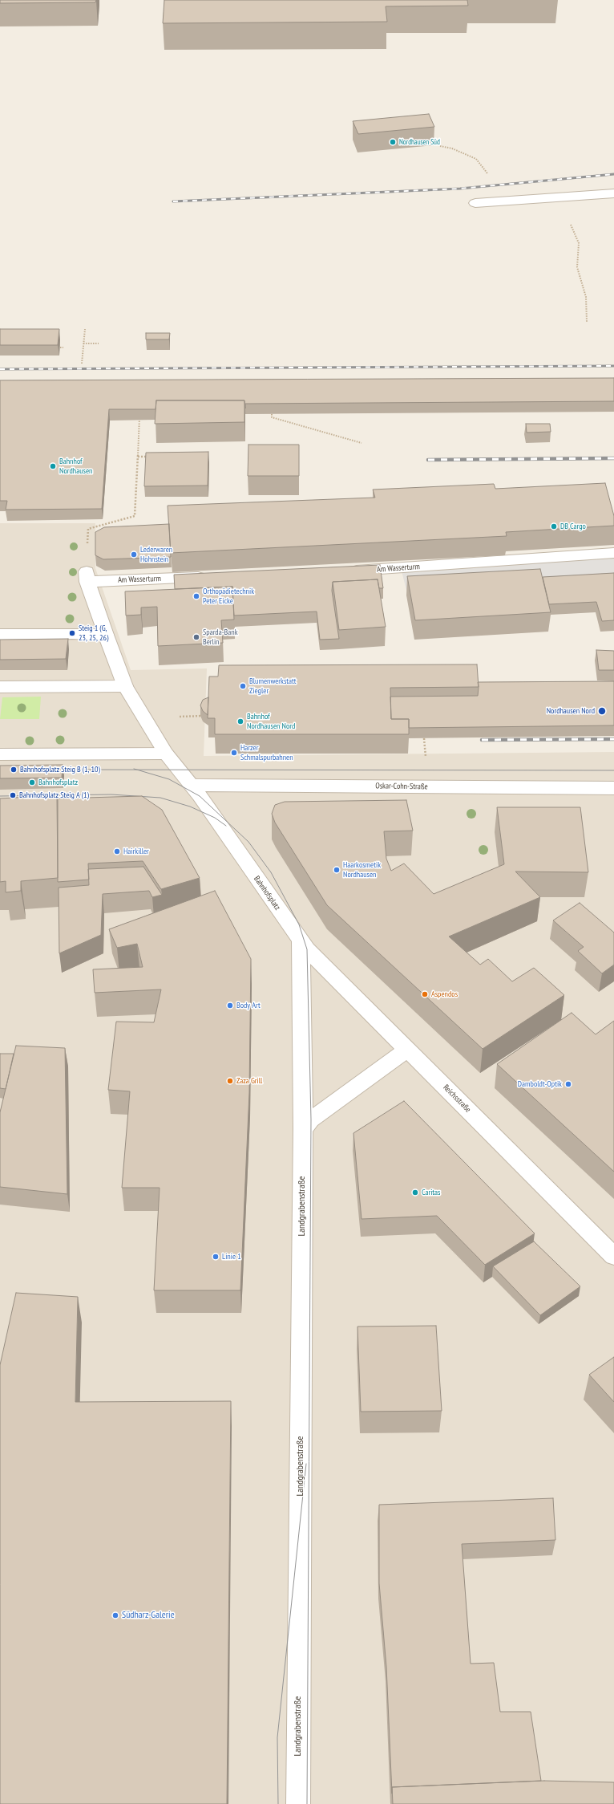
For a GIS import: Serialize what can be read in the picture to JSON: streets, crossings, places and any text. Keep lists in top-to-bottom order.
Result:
{
  "streets": {
    "street": [
      "Am Wasserturm",
      "Oskar-Cohn-Straße",
      "Bahnhofsplatz",
      "Reichsstraße",
      "Landgrabenstraße"
    ]
  },
  "crossings": [
    ["Am Wasserturm", "Bahnhofsplatz"],
    ["Oskar-Cohn-Straße", "Bahnhofsplatz"],
    ["Bahnhofsplatz", "Reichsstraße"],
    ["Bahnhofsplatz", "Landgrabenstraße"],
    ["Reichsstraße", "Landgrabenstraße"]
  ],
  "places": [
    "Nordhausen Süd",
    "Bahnhof Nordhausen",
    "DB Cargo",
    "Lederwaren Hohnstein",
    "Orthopädietechnik Peter Eicke",
    "Steig 1 (G, 23, 25, 26)",
    "Sparda-Bank Berlin",
    "Blumenwerkstatt Ziegler",
    "Nordhausen Nord",
    "Bahnhof Nordhausen Nord",
    "Harzer Schmalspurbahnen",
    "Bahnhofsplatz Steig B (1, 10)",
    "Bahnhofsplatz",
    "Bahnhofsplatz Steig A (1)",
    "Hairkiller",
    "Haarkosmetik Nordhausen",
    "Aspendos",
    "Body Art",
    "Zaza Grill",
    "Damboldt-Optik",
    "Caritas",
    "Linie 1",
    "Südharz-Galerie"
  ]
}
